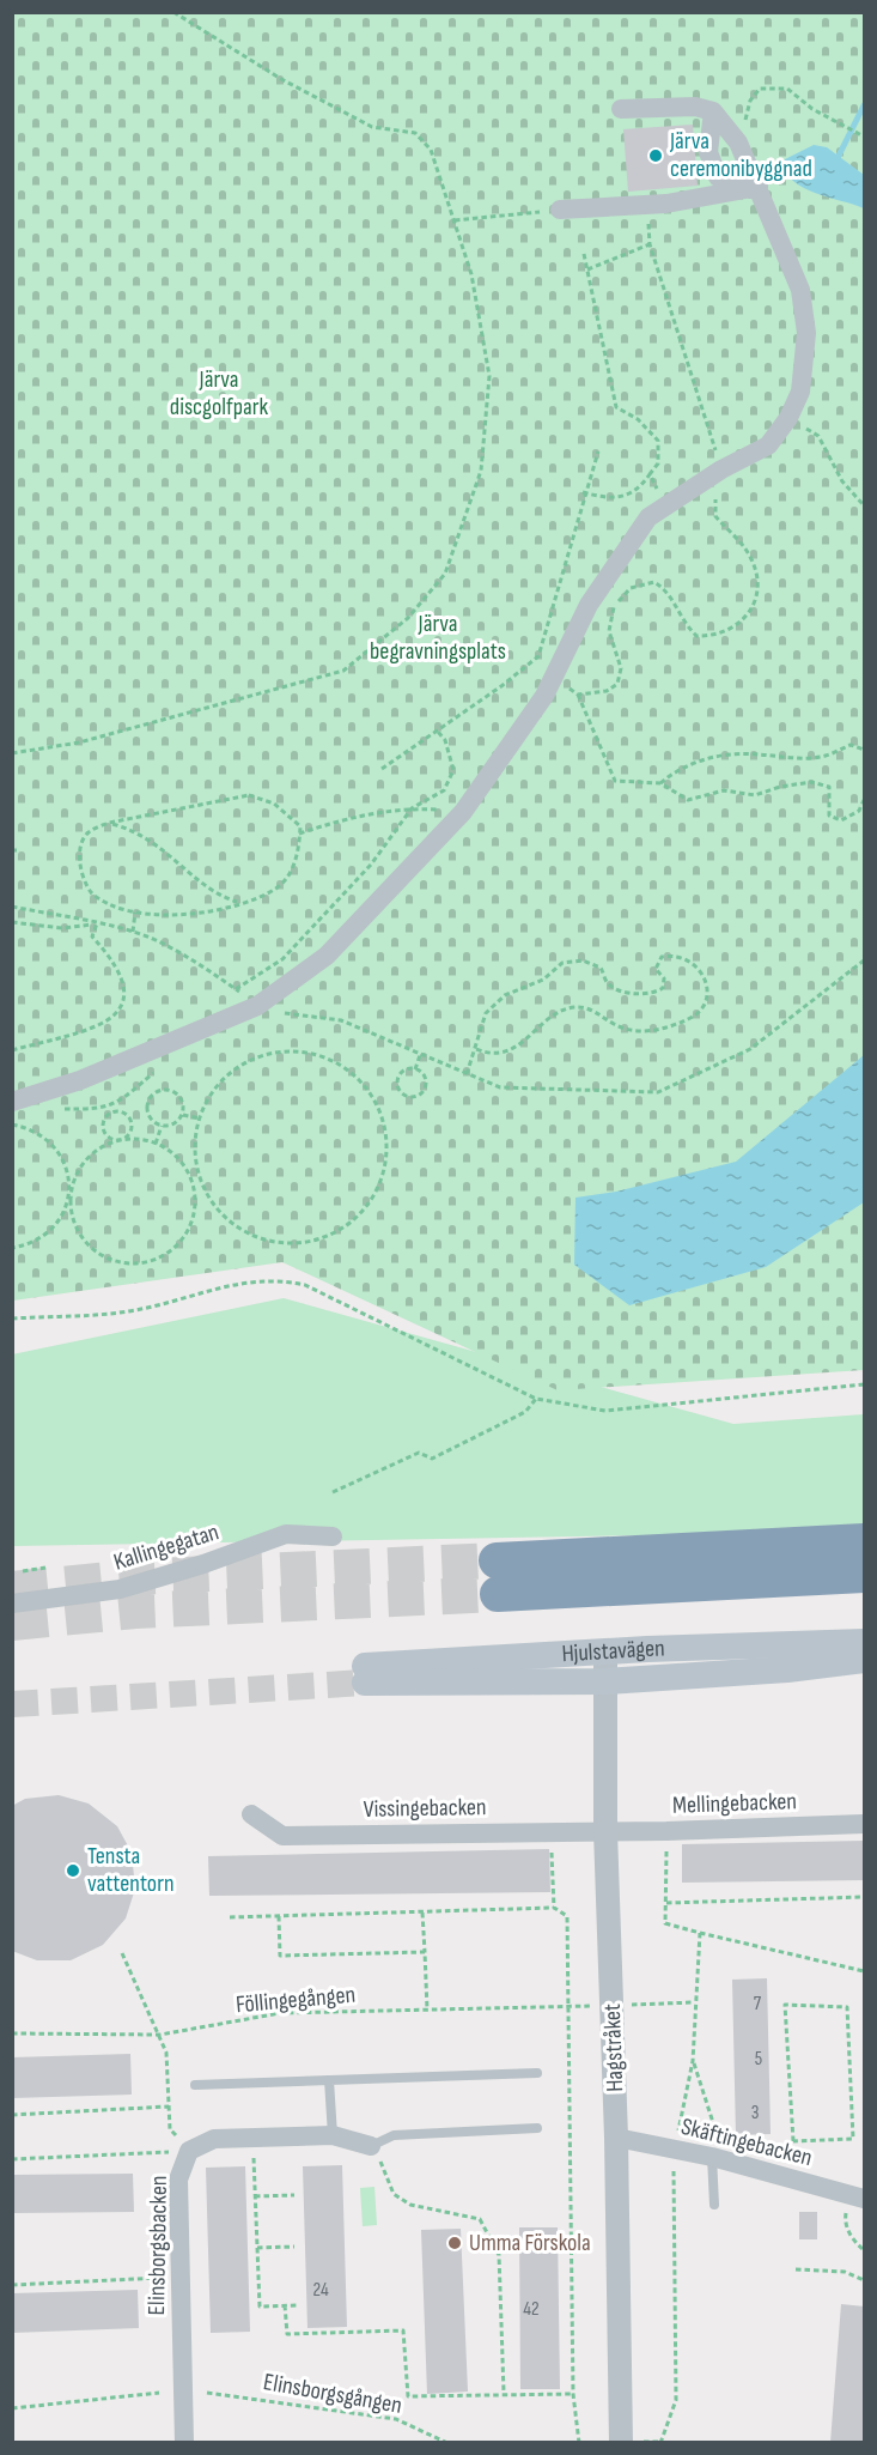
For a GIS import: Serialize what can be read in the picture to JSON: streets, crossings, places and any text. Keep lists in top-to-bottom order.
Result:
{
  "streets": {
    "main road": ["Hjulstavägen"],
    "street": [
      "Kallingegatan",
      "Mellingebacken",
      "Vissingebacken",
      "Hagstråket",
      "Skäftingebacken",
      "Elinsborgsbacken"
    ],
    "path": ["Föllingegången", "Elinsborgsgången"]
  },
  "crossings": [
    ["Hjulstavägen", "Hagstråket"],
    ["Mellingebacken", "Vissingebacken"],
    ["Mellingebacken", "Hagstråket"],
    ["Vissingebacken", "Hagstråket"],
    ["Hagstråket", "Skäftingebacken"]
  ],
  "parks": ["Järva discgolfpark", "Järva begravningsplats"],
  "places": ["Järva ceremonibyggnad", "Tensta vattentorn", "Umma Förskola"],
  "house_numbers": [
    "7",
    "5",
    "3",
    "24",
    "42"
  ]
}
